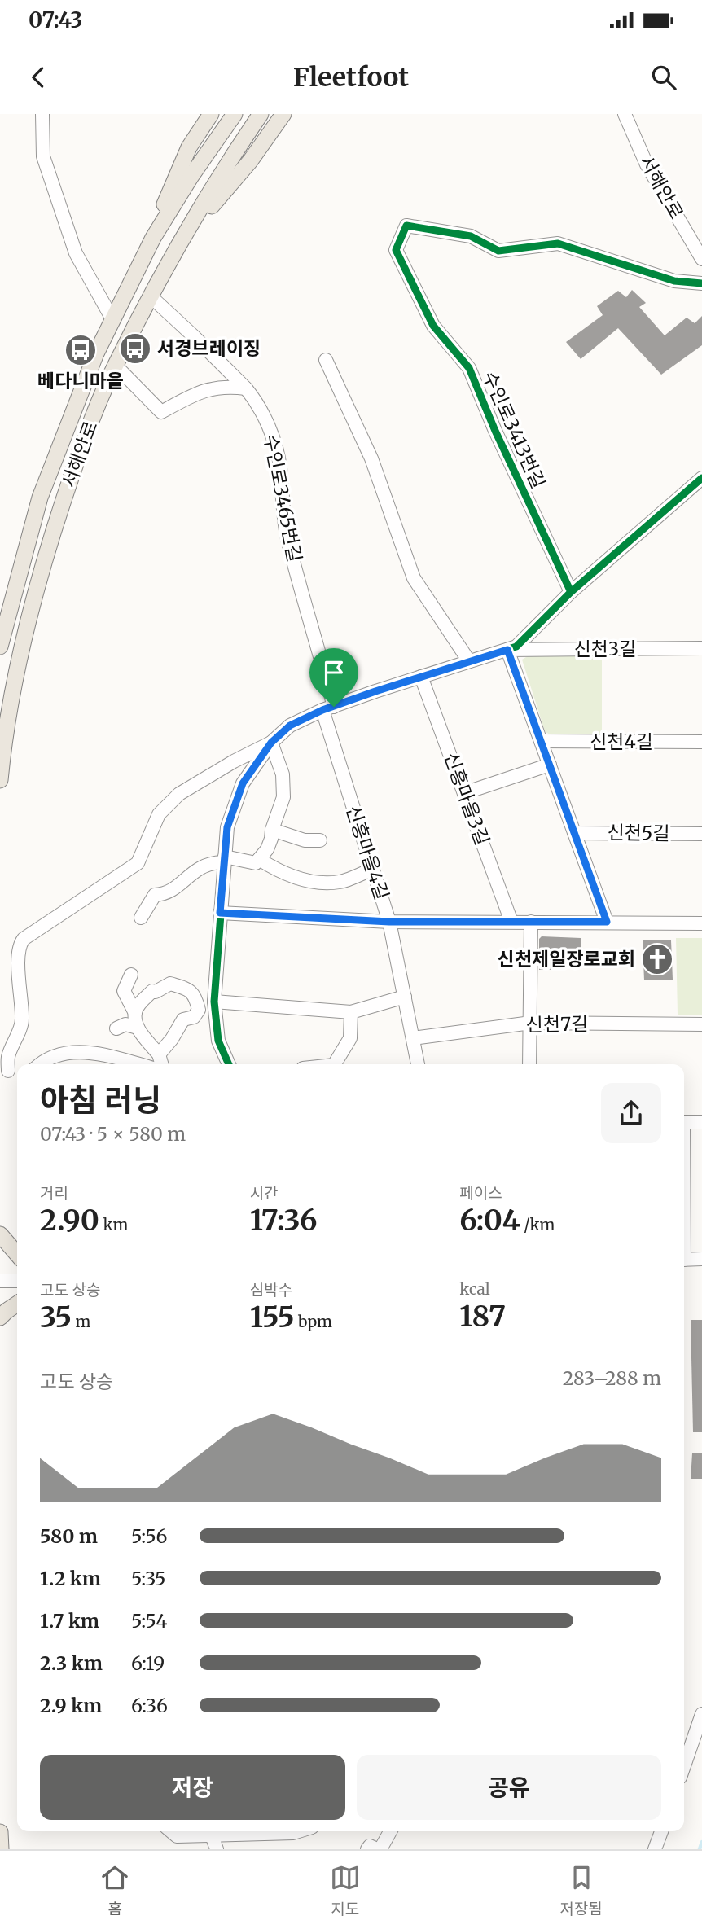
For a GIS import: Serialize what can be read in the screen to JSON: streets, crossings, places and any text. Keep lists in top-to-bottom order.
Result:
{
  "streets": {
    "main road": ["서해안로"],
    "street": [
      "수인로3413번길",
      "수인로3465번길",
      "신천3길",
      "신천4길",
      "신흥마을3길",
      "신천5길",
      "신흥마을4길",
      "신천7길"
    ]
  },
  "crossings": [
    ["서해안로", "수인로3465번길"],
    ["수인로3465번길", "신흥마을4길"],
    ["신흥마을4길", "신천7길"]
  ],
  "places": {
    "bus stop": ["서경브레이징", "베다니마을"],
    "church": ["신천제일장로교회"]
  },
  "page": {
    "status": "07:43",
    "header": "Fleetfoot",
    "heading": ["아침 러닝", "07:43 · 5 × 580 m"],
    "stats": [
      ["거리", "2.90 km"],
      ["시간", "17:36"],
      ["페이스", "6:04 /km"],
      ["고도 상승", "35 m"],
      ["심박수", "155 bpm"],
      ["kcal", "187"]
    ],
    "chart": ["고도 상승", "283–288 m"],
    "list": [
      {
        "name": "580 m",
        "note": "5:56"
      },
      {
        "name": "1.2 km",
        "note": "5:35"
      },
      {
        "name": "1.7 km",
        "note": "5:54"
      },
      {
        "name": "2.3 km",
        "note": "6:19"
      },
      {
        "name": "2.9 km",
        "note": "6:36"
      }
    ],
    "buttons": ["저장", "공유"],
    "tabs": ["홈", "지도", "저장됨"]
  }
}
